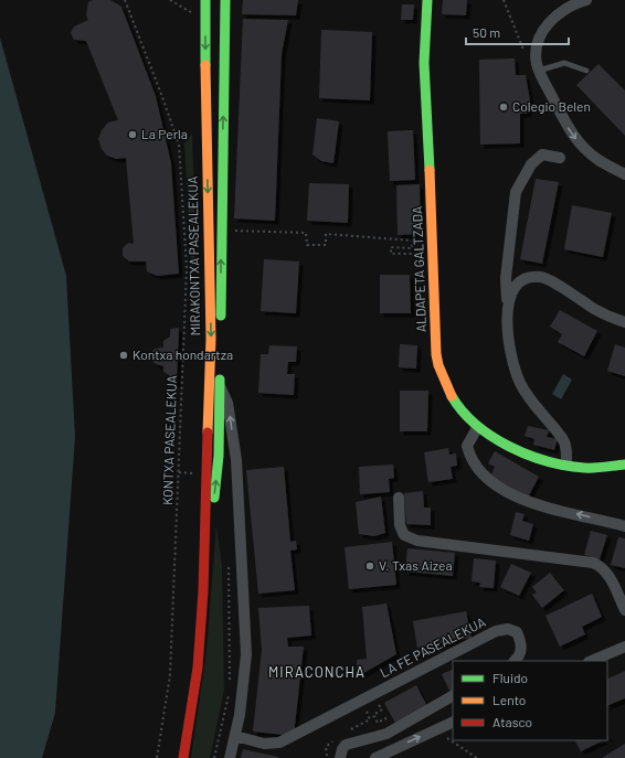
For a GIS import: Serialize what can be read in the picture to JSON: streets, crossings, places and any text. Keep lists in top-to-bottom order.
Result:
{
  "streets": {
    "main road": ["MIRAKONTXA PASEALEKUA", "ALDAPETA GALTZADA"],
    "street": ["LA FE PASEALEKUA"],
    "path": ["KONTXA PASEALEKUA"]
  },
  "crossings": [
    ["MIRAKONTXA PASEALEKUA", "LA FE PASEALEKUA"]
  ],
  "districts": ["MIRACONCHA"],
  "places": [
    "Colegio Belen",
    "La Perla",
    "Kontxa hondartza",
    "V. Txas Aizea"
  ],
  "legend": ["Fluido", "Lento", "Atasco"],
  "scale_bar": "50 m"
}
